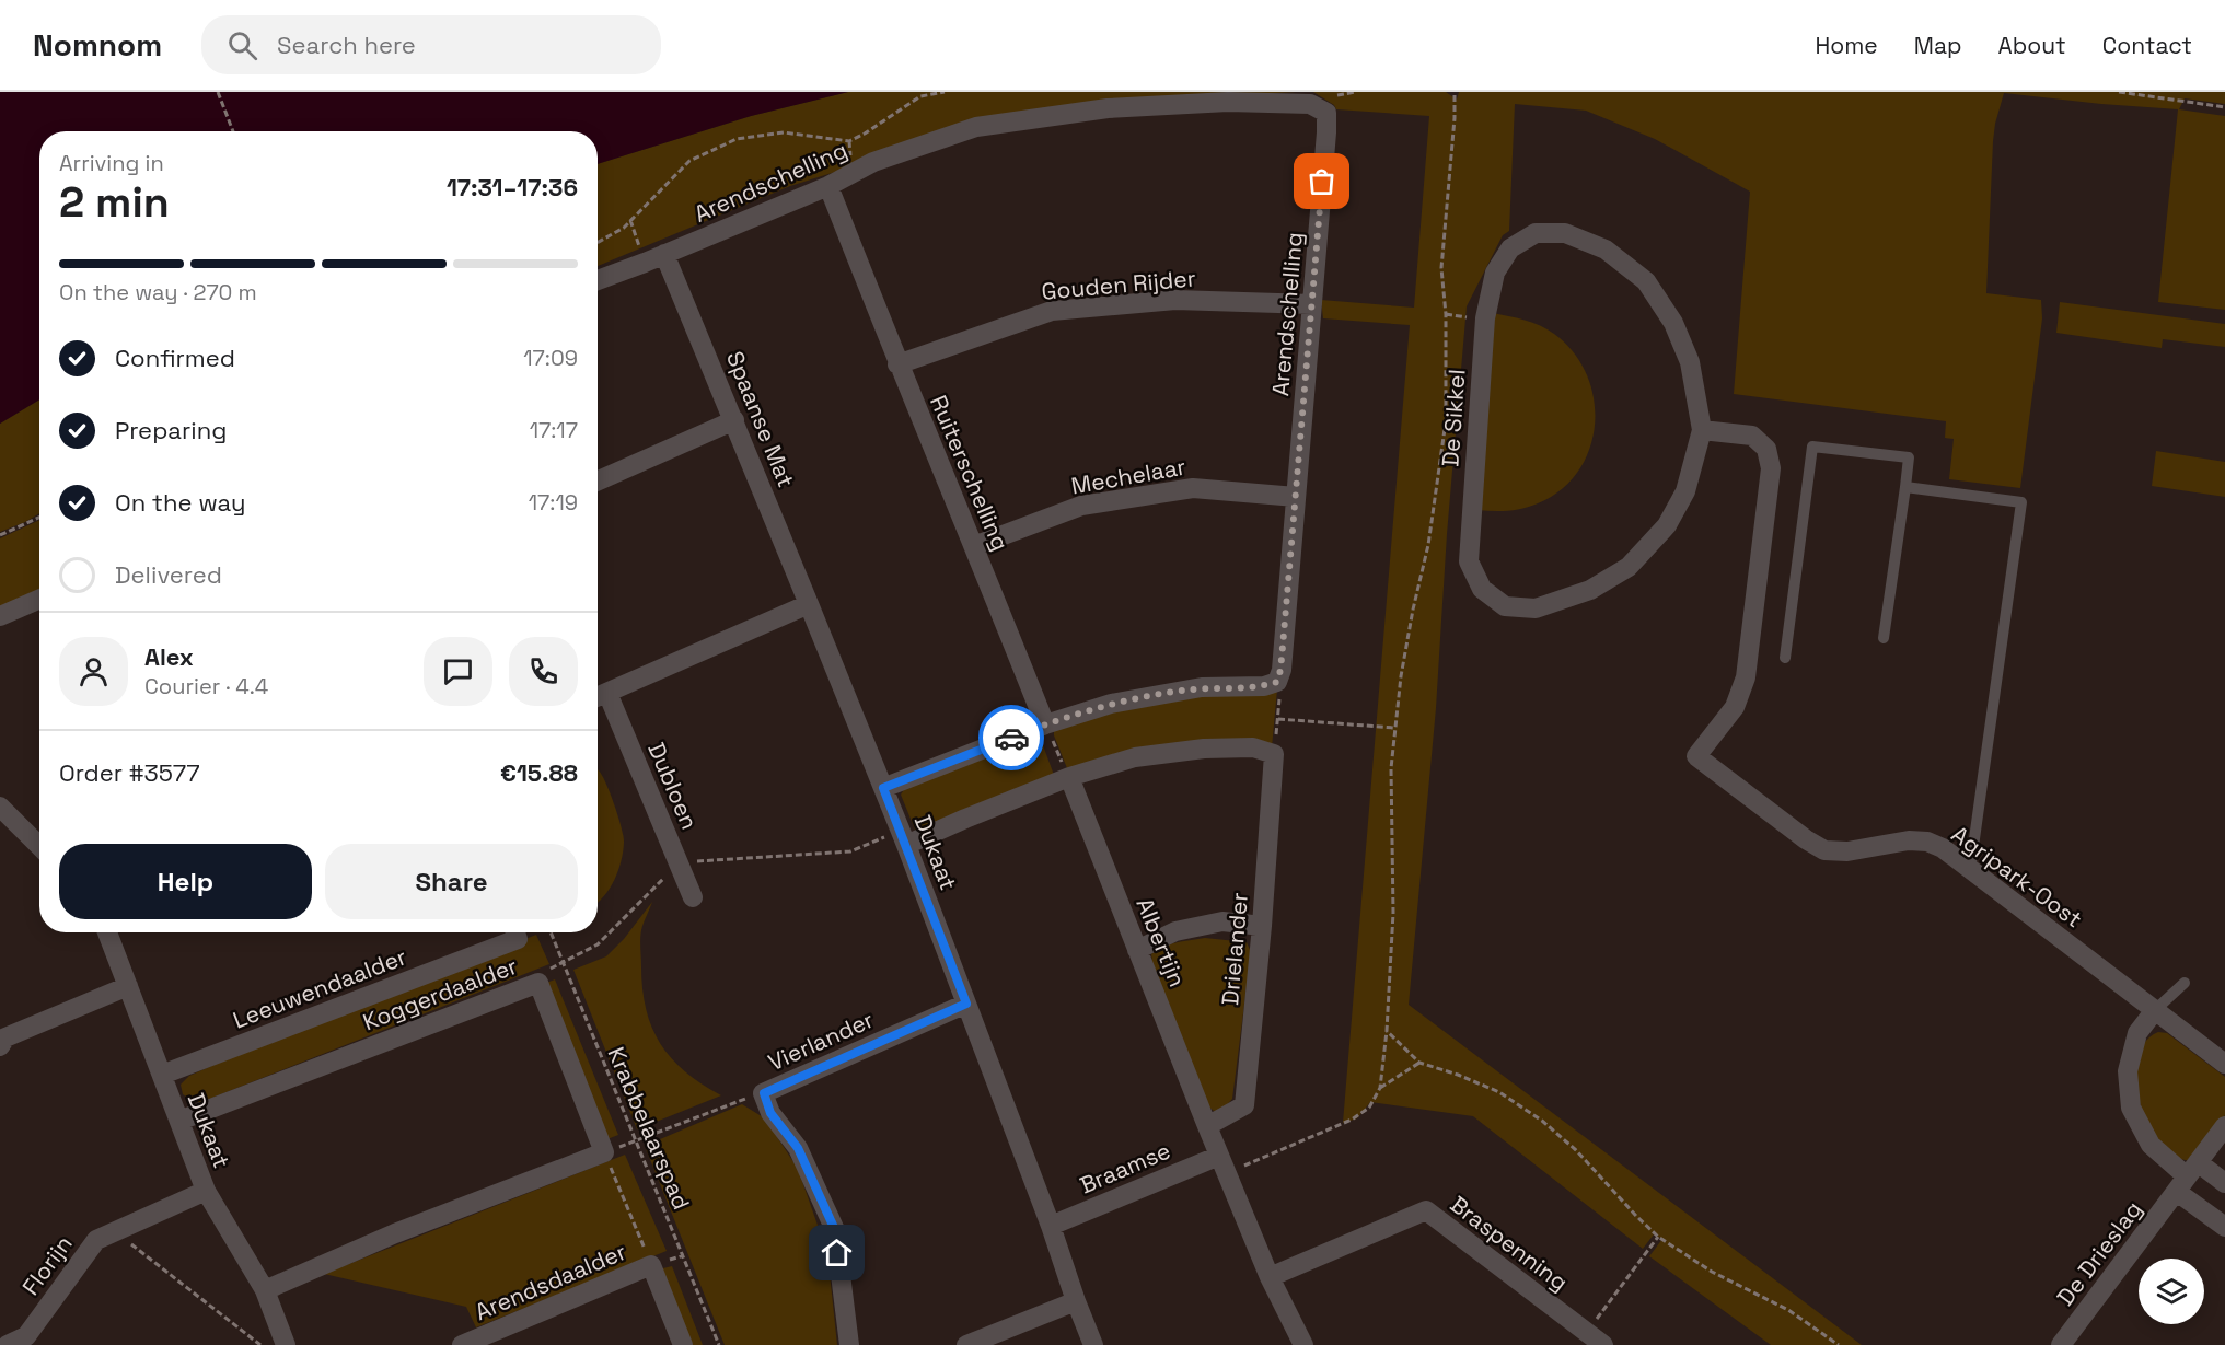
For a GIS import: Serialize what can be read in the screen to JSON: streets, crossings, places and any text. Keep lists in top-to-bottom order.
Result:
{
  "streets": {
    "street": [
      "Arendschelling",
      "Gouden Rijder",
      "De Sikkel",
      "Spaanse Mat",
      "Ruiterschelling",
      "Mechelaar",
      "Dubloen",
      "Dukaat",
      "Agripark-Oost",
      "Albertijn",
      "Drielander",
      "Leeuwendaalder",
      "Koggerdaalder",
      "Vierlander",
      "Braamse",
      "Braspenning",
      "De Drieslag",
      "Florijn",
      "Arendsdaalder"
    ],
    "path": ["Krabbelaarspad"]
  },
  "crossings": [
    ["Arendschelling", "Gouden Rijder"],
    ["Arendschelling", "Spaanse Mat"],
    ["Arendschelling", "Ruiterschelling"],
    ["Arendschelling", "Mechelaar"],
    ["Gouden Rijder", "Ruiterschelling"],
    ["De Sikkel", "Agripark-Oost"],
    ["Spaanse Mat", "Dukaat"],
    ["Ruiterschelling", "Mechelaar"],
    ["Dukaat", "Leeuwendaalder"],
    ["Dukaat", "Koggerdaalder"],
    ["Dukaat", "Vierlander"],
    ["Dukaat", "Braamse"],
    ["Dukaat", "Florijn"],
    ["Albertijn", "Drielander"]
  ],
  "page": {
    "header": "Nomnom",
    "search": "Search here",
    "nav": [
      "Home",
      "Map",
      "About",
      "Contact"
    ],
    "heading": ["2 min", "Arriving in", "17:31–17:36"],
    "panel": [
      "Alex",
      "Courier · 4.4",
      "Order #3577",
      "€15.88"
    ],
    "bar": "On the way · 270 m",
    "list": [
      ["Confirmed", "17:09"],
      ["Preparing", "17:17"],
      ["On the way", "17:19"],
      "Delivered"
    ],
    "buttons": ["Help", "Share"]
  }
}
